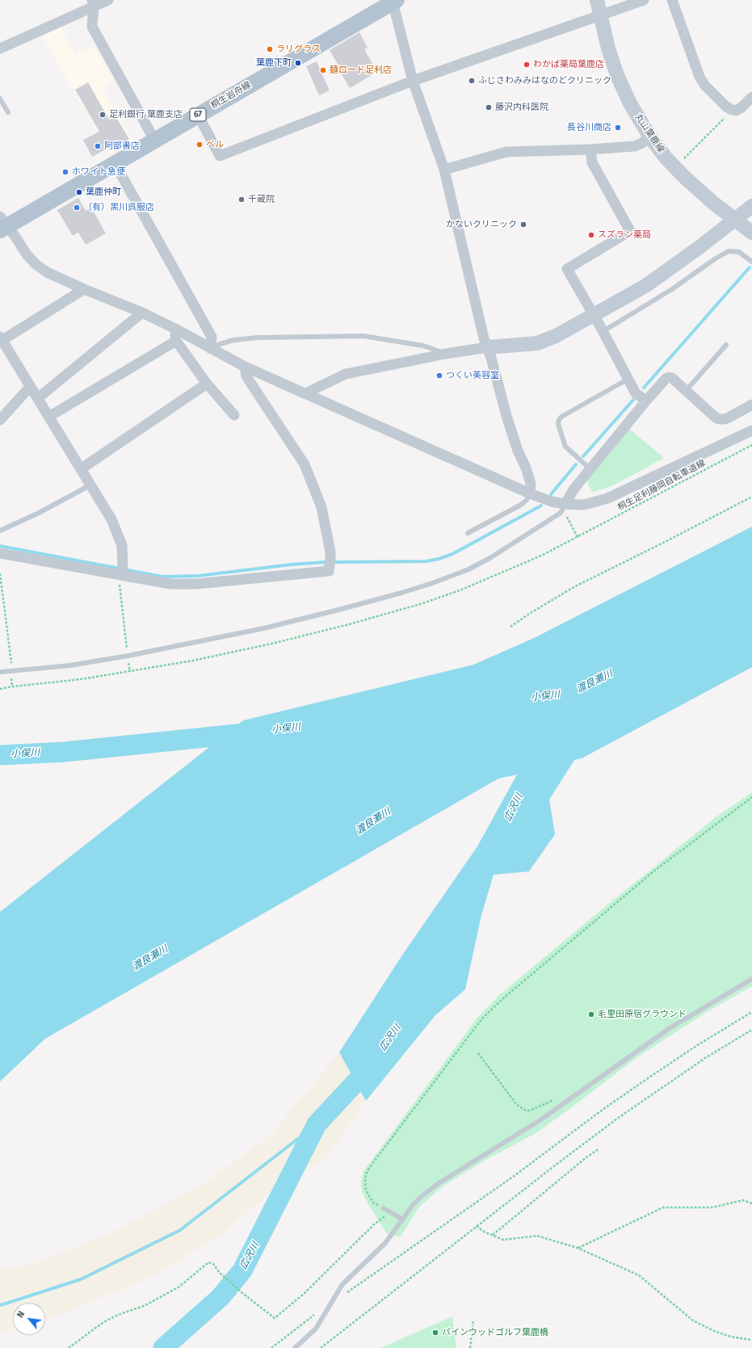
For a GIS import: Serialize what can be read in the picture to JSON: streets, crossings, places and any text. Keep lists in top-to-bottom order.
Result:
{
  "streets": {
    "main road": ["桐生岩舟線", "67"],
    "street": ["丸山葉鹿線"],
    "path": ["桐生足利藤岡自転車道線"]
  },
  "water": ["渡良瀬川", "小俣川", "広沢川"],
  "places": [
    "ラリグラス",
    "葉鹿下町",
    "わかば薬局葉鹿店",
    "麺ロード足利店",
    "ふじさわみみはなのどクリニック",
    "藤沢内科医院",
    "足利銀行 葉鹿支店",
    "長谷川商店",
    "ベル",
    "阿部書店",
    "ホワイト急便",
    "葉鹿仲町",
    "千蔵院",
    "（有）黒川呉服店",
    "かないクリニック",
    "スズラン薬局",
    "つくい美容室",
    "毛里田原宿グラウンド",
    "パインウッドゴルフ葉鹿橋"
  ],
  "north": "top left"
}
